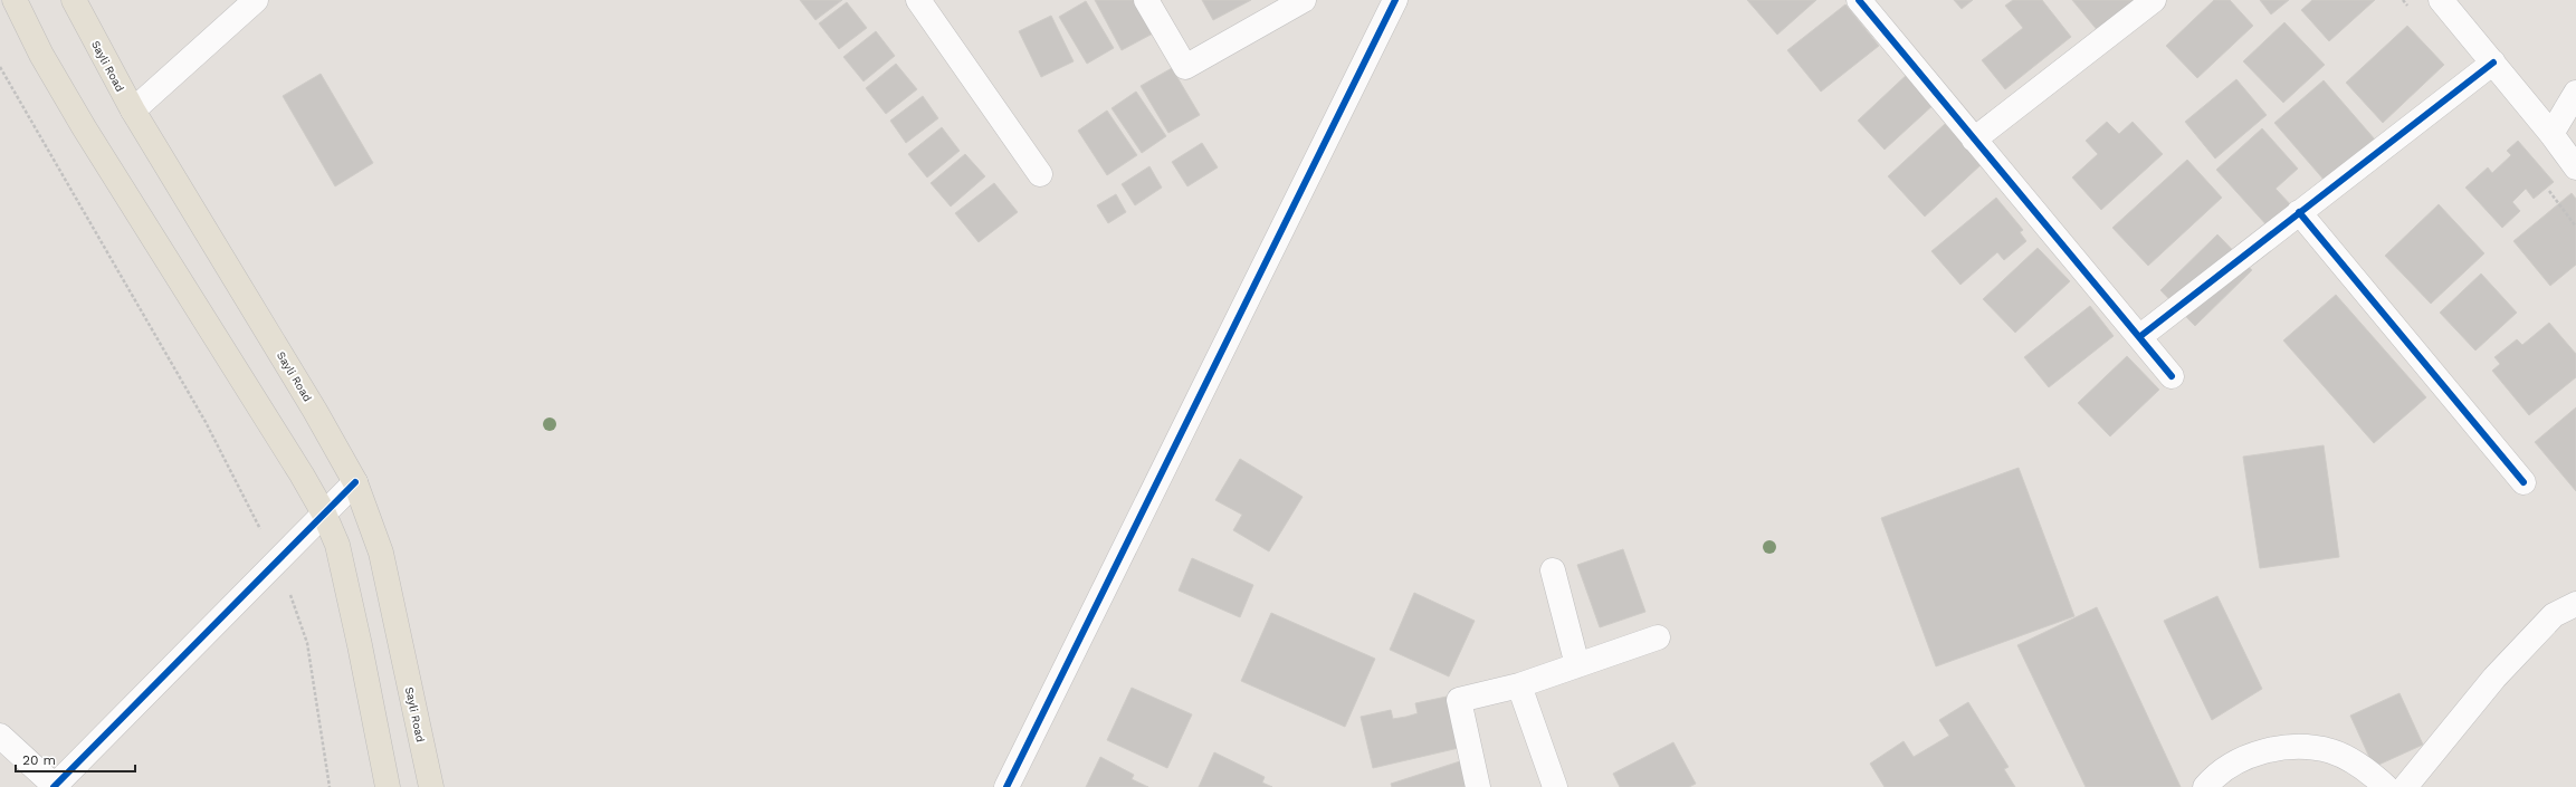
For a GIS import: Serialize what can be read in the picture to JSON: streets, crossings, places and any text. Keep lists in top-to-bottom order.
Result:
{
  "streets": {
    "main road": ["Sayli Road"]
  },
  "scale_bar": "20 m"
}
